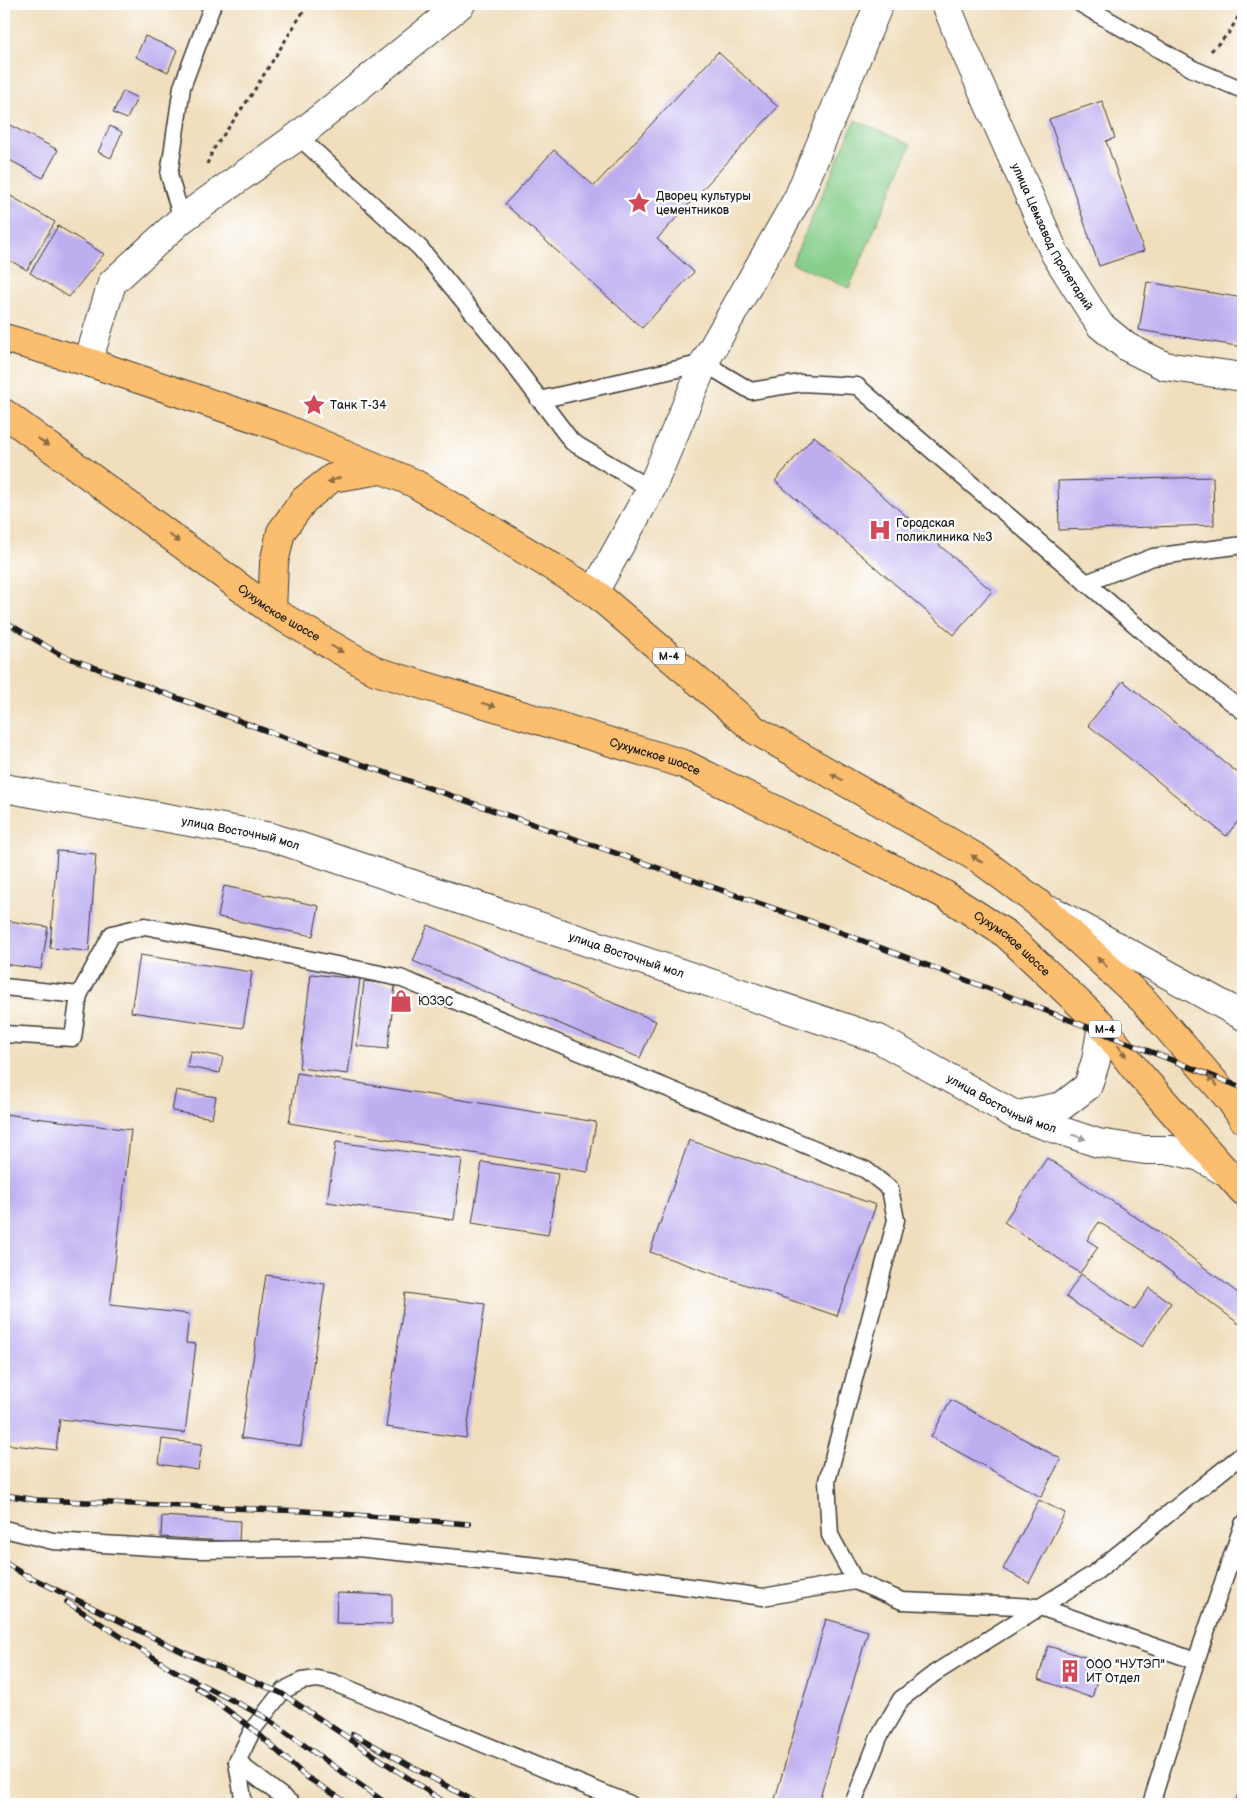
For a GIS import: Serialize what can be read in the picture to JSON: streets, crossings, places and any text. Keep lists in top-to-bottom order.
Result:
{
  "streets": {
    "highway": ["Сухумское шоссе", "М-4"],
    "street": ["улица Цемзавод Пролетарий", "улица Восточный мол"]
  },
  "crossings": [
    ["Сухумское шоссе", "улица Восточный мол"]
  ],
  "places": {
    "place": ["Дворец культуры цементников", "Танк Т-34"],
    "hospital": ["Городская поликлиника №3"],
    "shop": ["ЮЗЭС"],
    "building": ["ООО \"НУТЭП\" ИТ Отдел"]
  }
}
